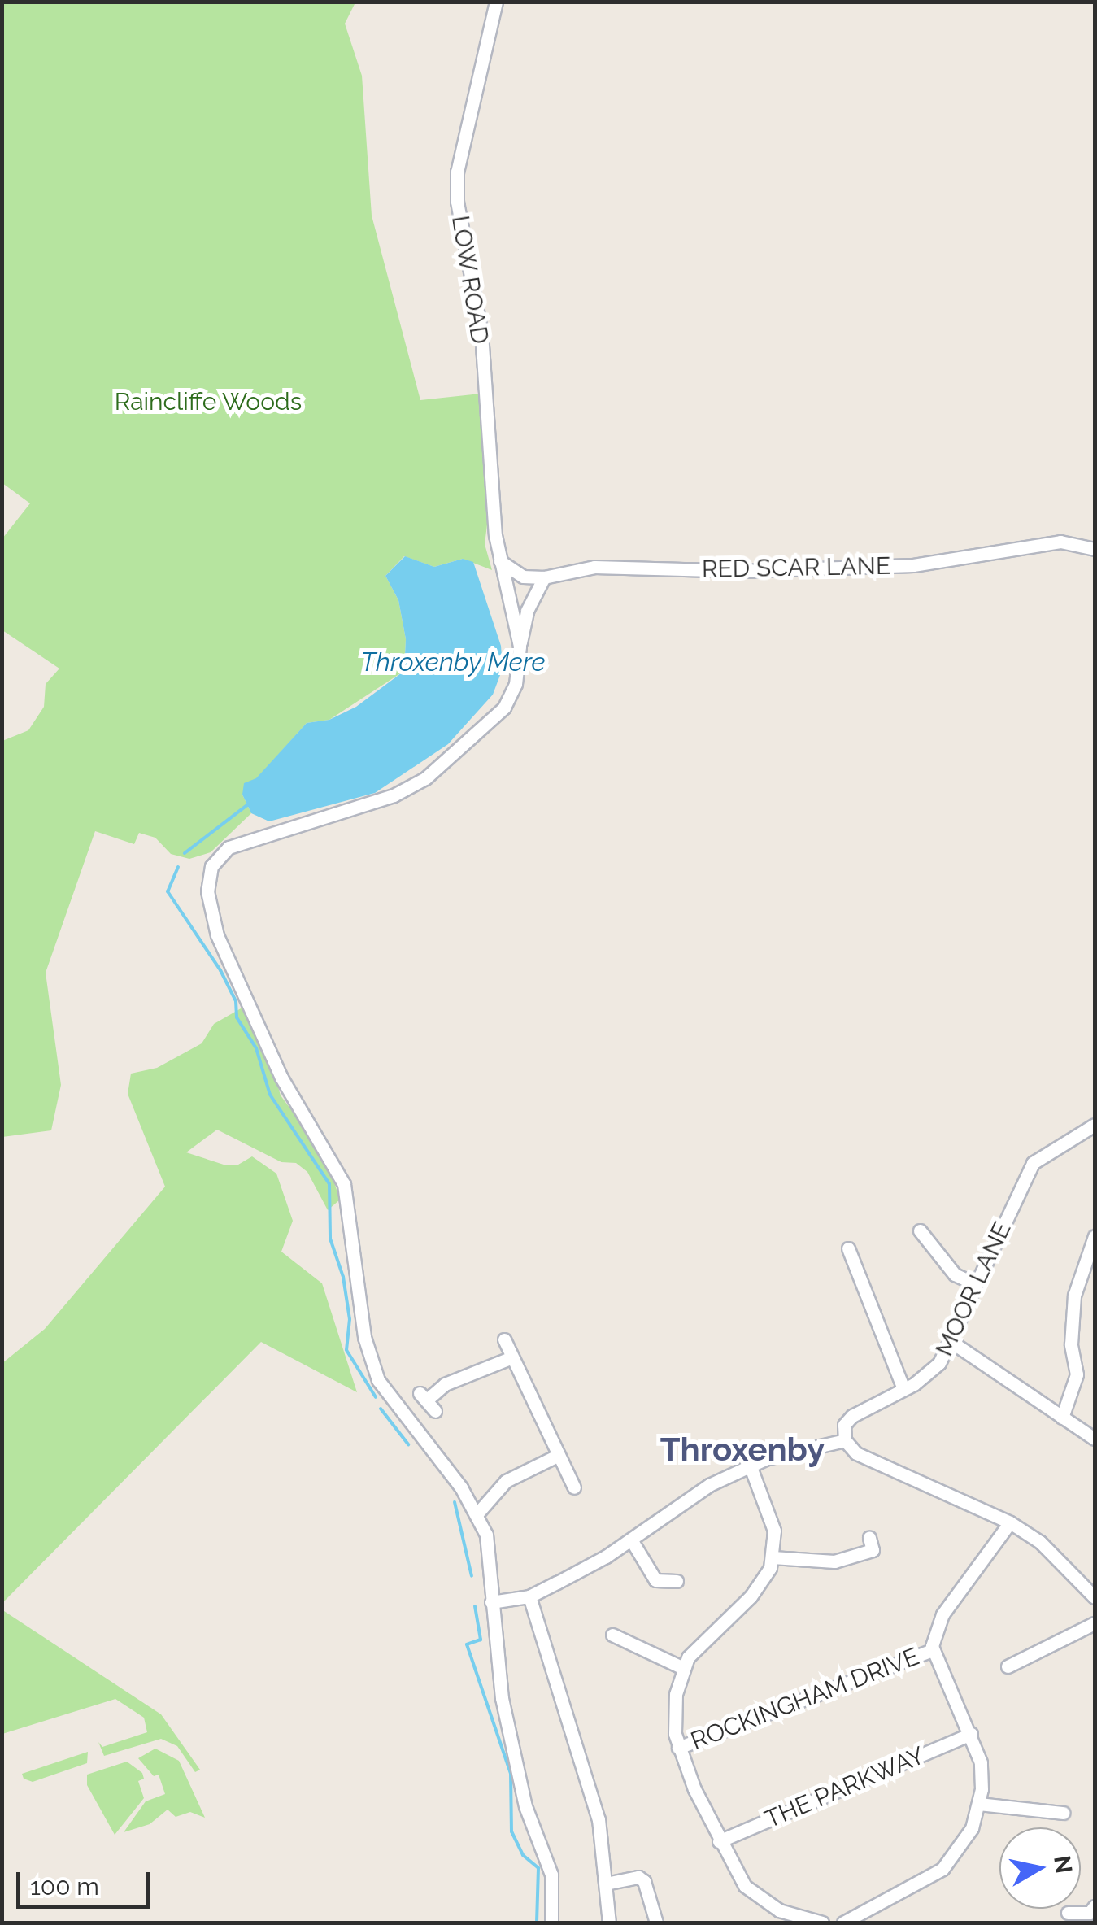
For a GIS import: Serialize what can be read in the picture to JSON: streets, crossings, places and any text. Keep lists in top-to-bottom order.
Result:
{
  "streets": {
    "street": [
      "LOW ROAD",
      "RED SCAR LANE",
      "MOOR LANE",
      "ROCKINGHAM DRIVE",
      "THE PARKWAY"
    ]
  },
  "crossings": [
    ["LOW ROAD", "RED SCAR LANE"]
  ],
  "districts": ["Throxenby"],
  "water": ["Throxenby Mere"],
  "parks": ["Raincliffe Woods"],
  "scale_bar": "100 m",
  "north": "right"
}
